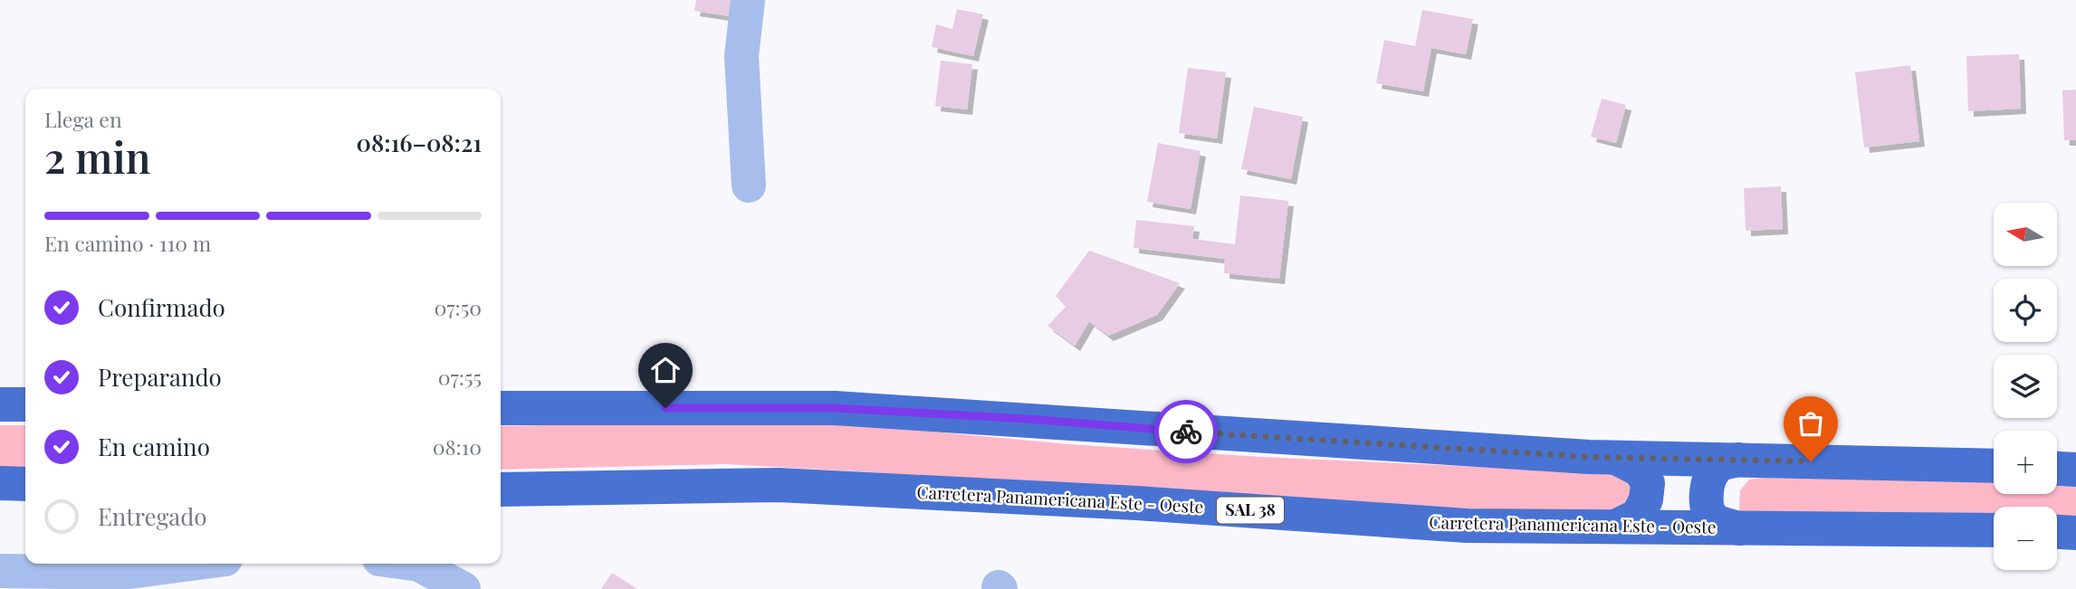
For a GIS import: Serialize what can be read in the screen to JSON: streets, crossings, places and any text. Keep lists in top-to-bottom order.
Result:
{
  "streets": {
    "highway": ["Carretera Panamericana Este - Oeste", "SAL 38"]
  },
  "north": "left",
  "page": {
    "heading": ["2 min", "Llega en", "08:16–08:21"],
    "bar": "En camino · 110 m",
    "map_buttons": ["+", "−"],
    "list": [
      ["Confirmado", "07:50"],
      ["Preparando", "07:55"],
      ["En camino", "08:10"],
      "Entregado"
    ]
  }
}
